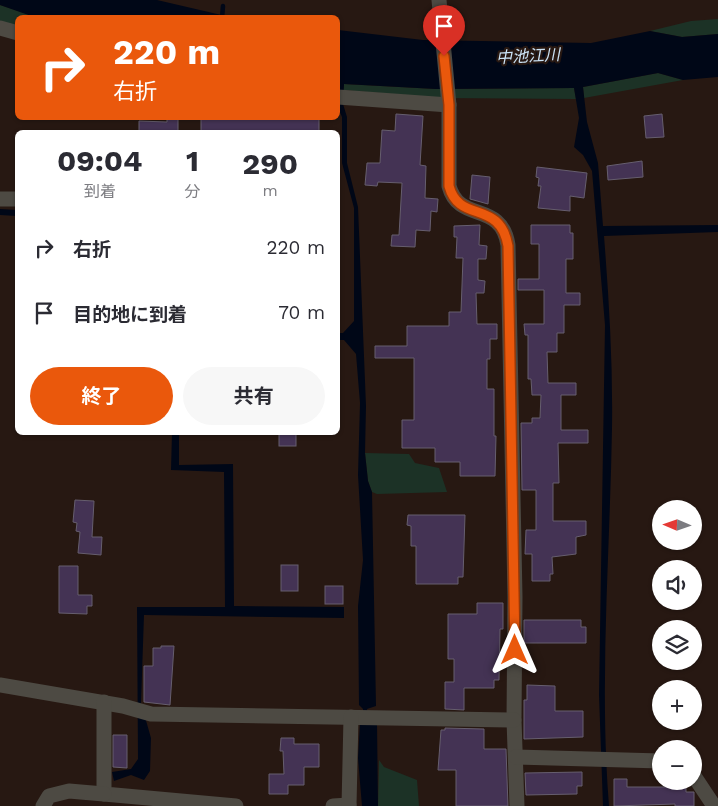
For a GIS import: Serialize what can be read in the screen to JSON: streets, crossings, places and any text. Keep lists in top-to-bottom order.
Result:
{
  "water": ["中池江川"],
  "north": "left",
  "page": {
    "turn": ["220 m", "右折"],
    "eta": [
      "09:04",
      "到着",
      "1",
      "分",
      "290",
      "m"
    ],
    "list": [
      {
        "name": "右折",
        "value": "220 m"
      },
      {
        "name": "目的地に到着",
        "value": "70 m"
      }
    ],
    "buttons": ["終了", "共有"],
    "map_buttons": ["+", "−"]
  }
}
